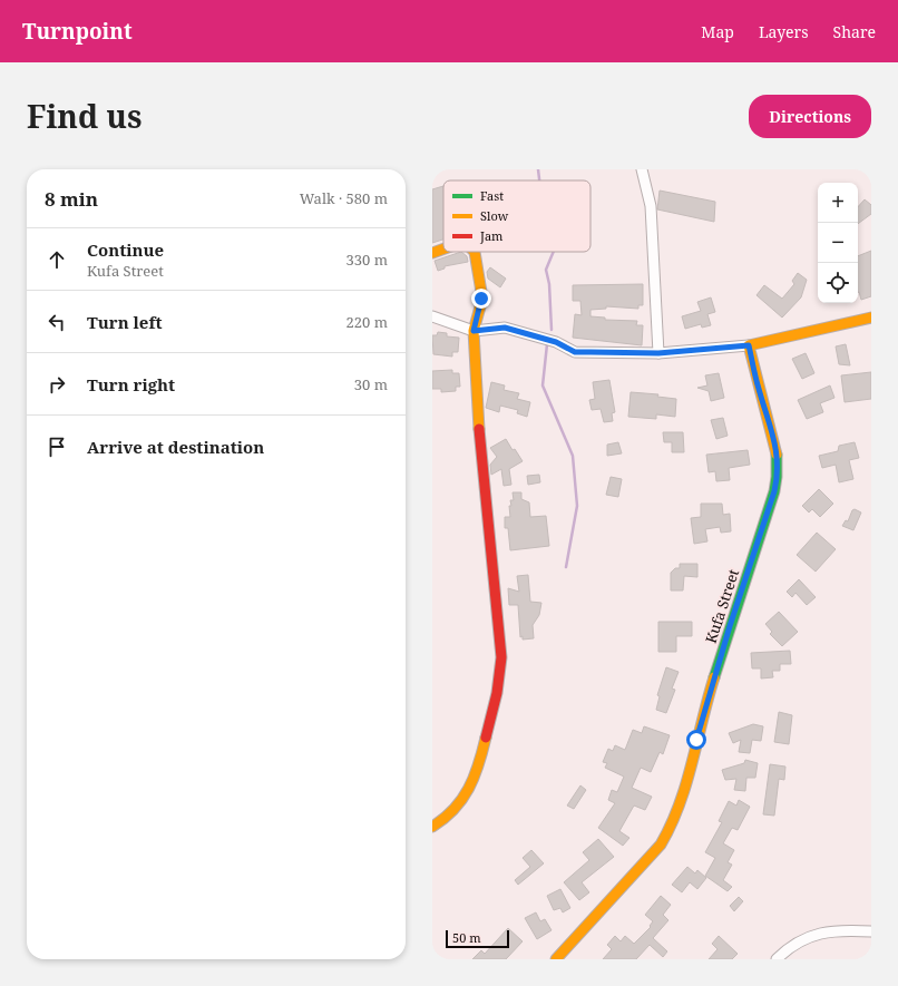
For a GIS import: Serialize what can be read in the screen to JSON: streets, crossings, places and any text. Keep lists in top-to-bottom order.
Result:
{
  "streets": {
    "street": ["Kufa Street"]
  },
  "legend": ["Fast", "Slow", "Jam"],
  "scale_bar": "50 m",
  "page": {
    "header": "Turnpoint",
    "nav": ["Map", "Layers", "Share"],
    "title": "Find us",
    "buttons": "Directions",
    "heading": ["8 min", "Walk · 580 m"],
    "map_buttons": ["+", "−"],
    "list": [
      ["Continue", "Kufa Street", "330 m"],
      ["Turn left", "220 m"],
      ["Turn right", "30 m"],
      "Arrive at destination"
    ],
    "scale": "50 m"
  }
}
